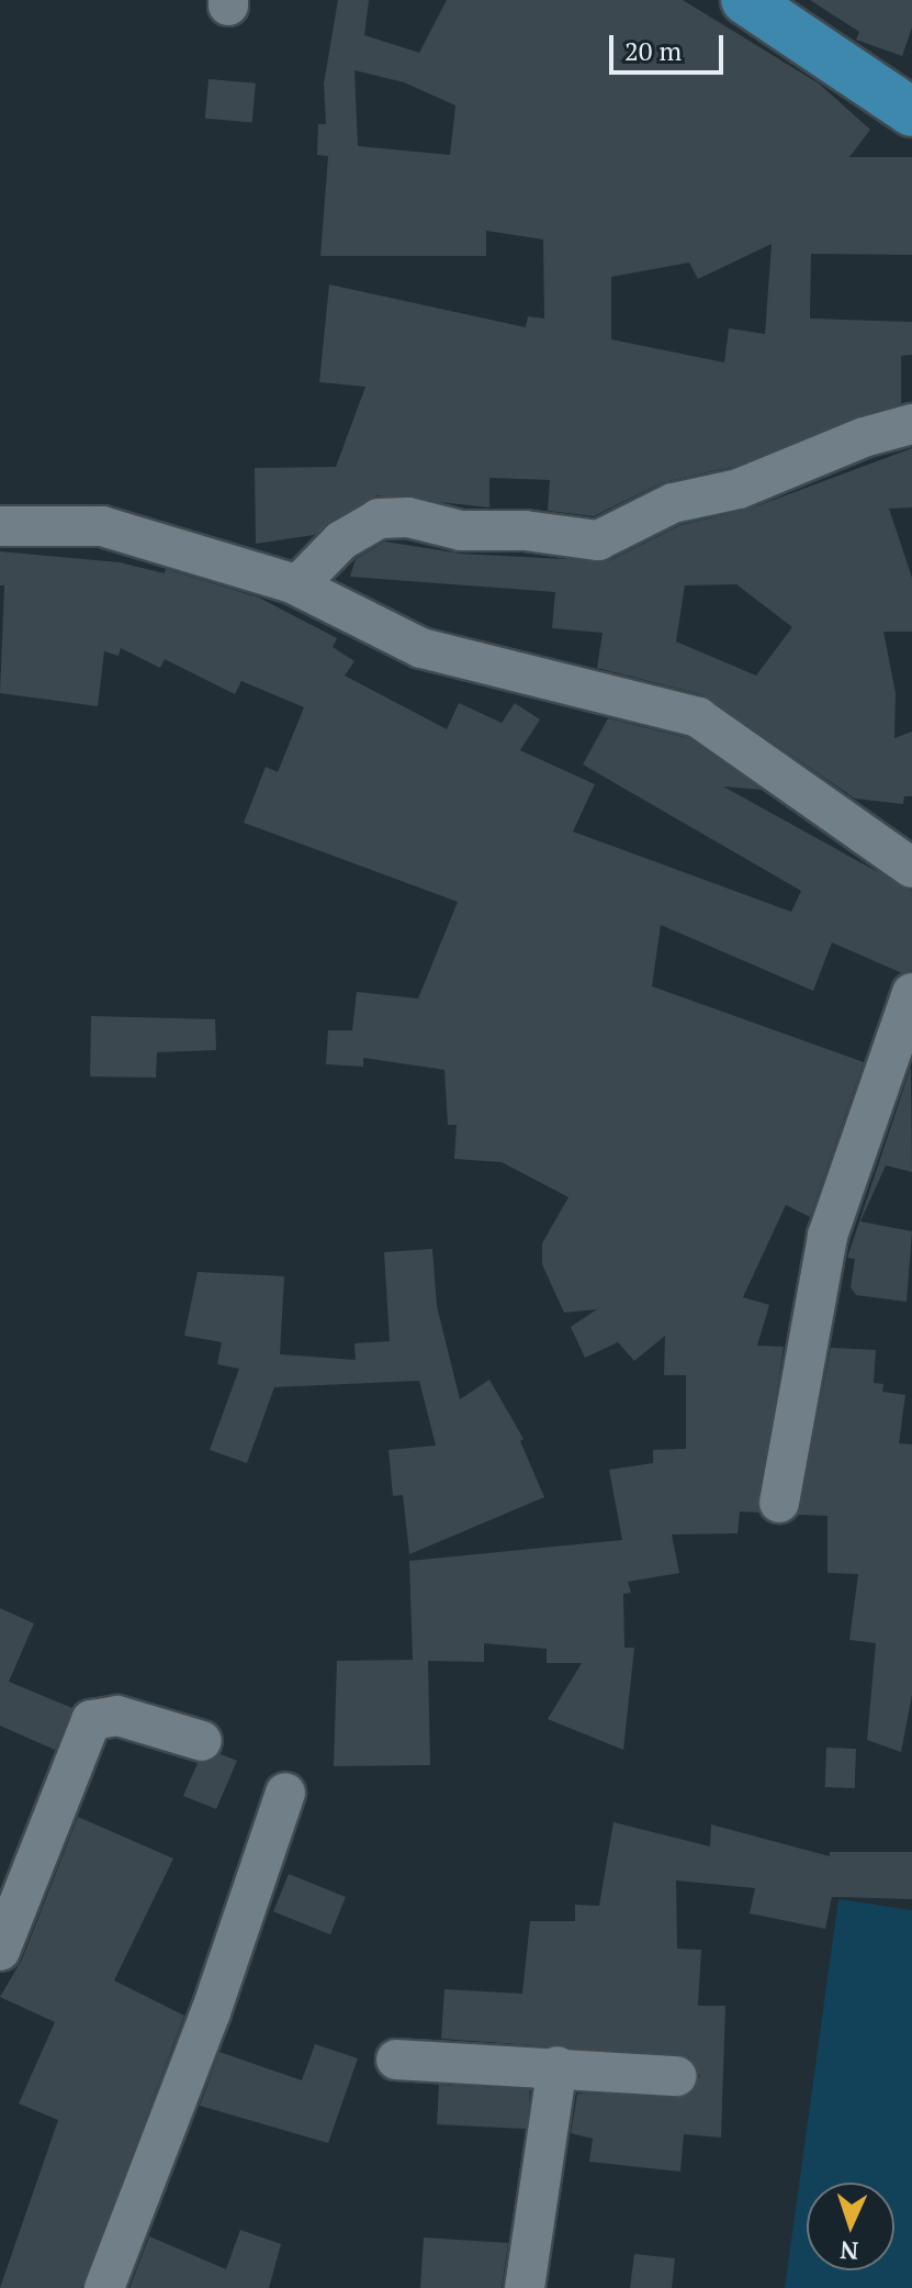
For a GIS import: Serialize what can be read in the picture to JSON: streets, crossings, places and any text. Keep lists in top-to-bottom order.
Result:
{
  "scale_bar": "20 m",
  "north": "bottom"
}
